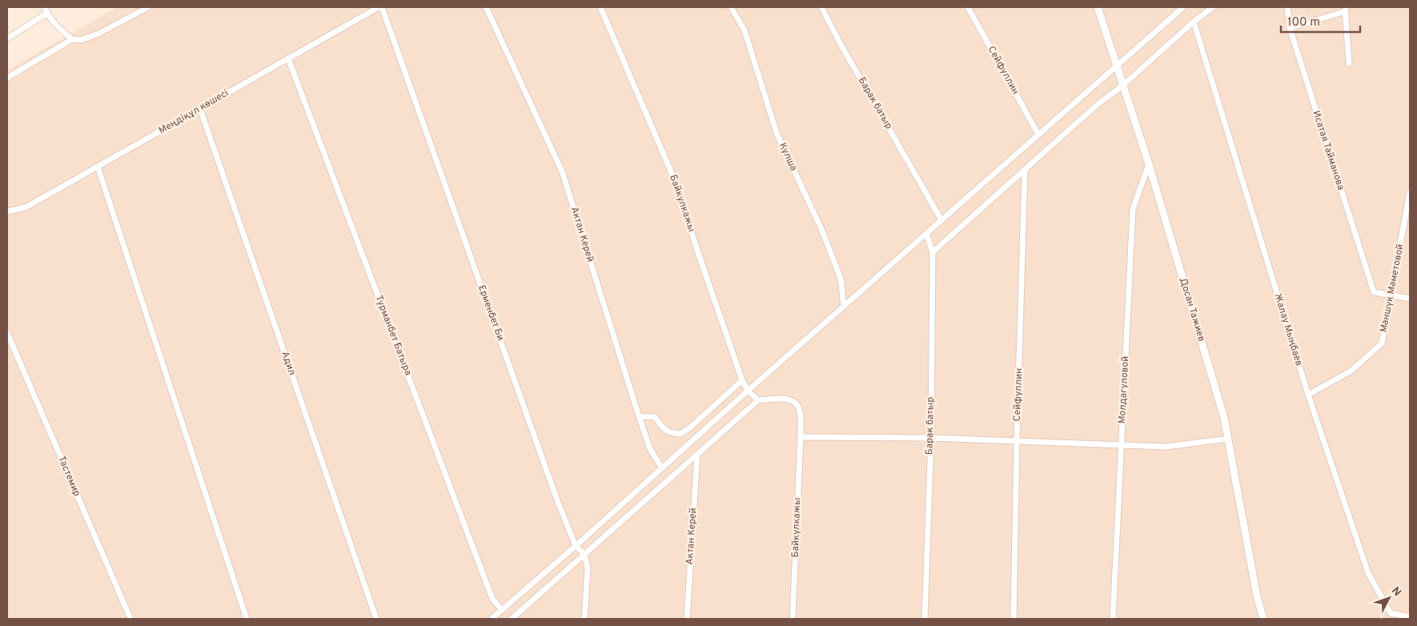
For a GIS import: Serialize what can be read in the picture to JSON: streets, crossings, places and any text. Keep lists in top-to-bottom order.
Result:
{
  "streets": {
    "street": [
      "Сейфуллин",
      "Барак батыр",
      "Меңдіқұл көшесі",
      "Исатая Тайманова",
      "Кулша",
      "Байкулкажы",
      "Актан Керей",
      "Маншүк Мәметовой",
      "Досан Тажиев",
      "Ерменбет Би",
      "Жалау Мыңбаев",
      "Турманбет Батыра",
      "Адил",
      "Молдагуловой",
      "Тастемир"
    ]
  },
  "crossings": [
    ["Меңдіқұл көшесі", "Турманбет Батыра"],
    ["Меңдіқұл көшесі", "Адил"],
    ["Исатая Тайманова", "Маншүк Мәметовой"],
    ["Маншүк Мәметовой", "Жалау Мыңбаев"],
    ["Досан Тажиев", "Молдагуловой"]
  ],
  "scale_bar": "100 m",
  "north": "top right"
}
